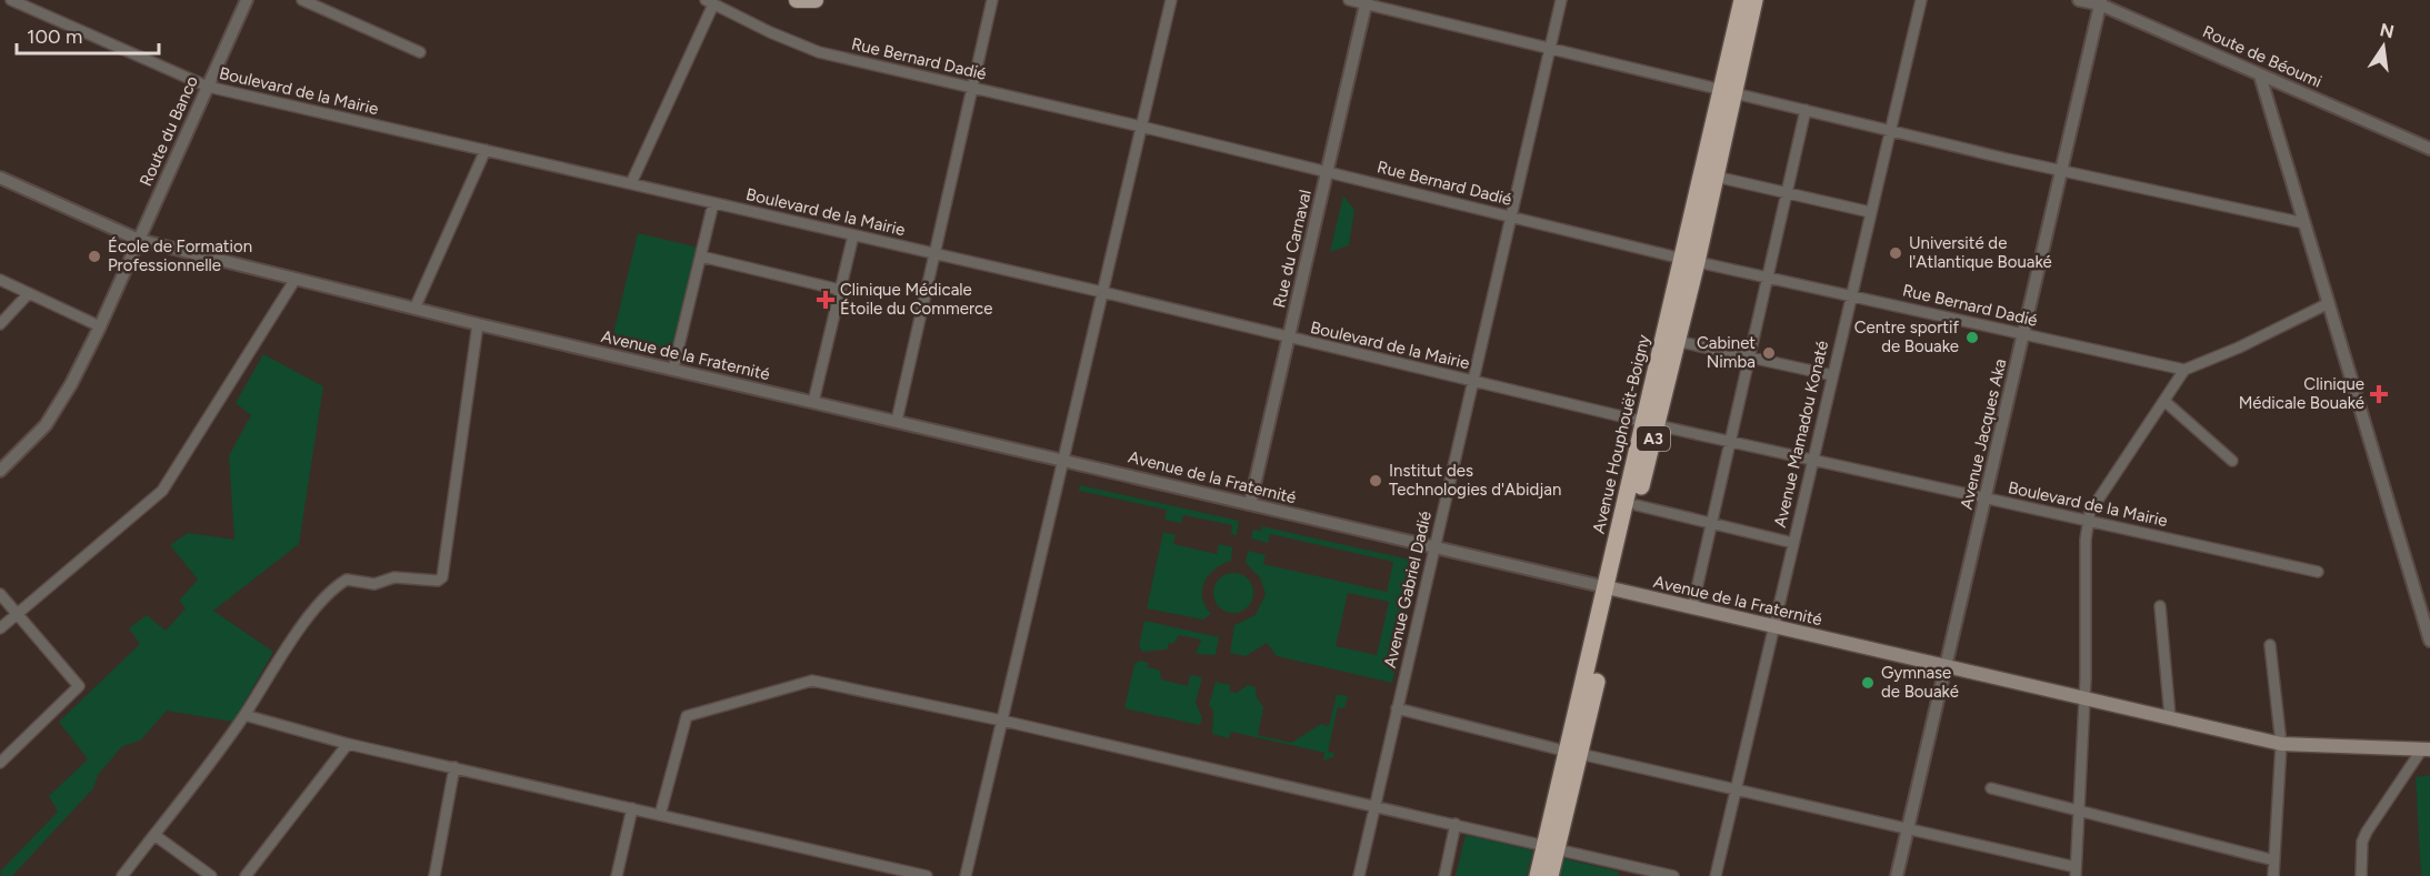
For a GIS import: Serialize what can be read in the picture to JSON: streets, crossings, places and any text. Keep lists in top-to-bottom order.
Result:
{
  "streets": {
    "highway": ["Avenue Houphouët-Boigny", "A3"],
    "main road": ["Avenue de la Fraternité"],
    "street": [
      "Route de Béoumi",
      "Rue Bernard Dadié",
      "Boulevard de la Mairie",
      "Route du Banco",
      "Rue du Carnaval",
      "Avenue Mamadou Konaté",
      "Avenue Jacques Aka",
      "Avenue Gabriel Dadié"
    ]
  },
  "crossings": [
    ["Route de Béoumi", "Avenue Jacques Aka"],
    ["Rue Bernard Dadié", "Rue du Carnaval"],
    ["Rue Bernard Dadié", "Avenue Houphouët-Boigny"],
    ["Rue Bernard Dadié", "Avenue Mamadou Konaté"],
    ["Rue Bernard Dadié", "Avenue Jacques Aka"],
    ["Rue Bernard Dadié", "Avenue Gabriel Dadié"],
    ["Boulevard de la Mairie", "Route du Banco"],
    ["Boulevard de la Mairie", "Rue du Carnaval"],
    ["Boulevard de la Mairie", "Avenue Houphouët-Boigny"],
    ["Boulevard de la Mairie", "Avenue Mamadou Konaté"],
    ["Boulevard de la Mairie", "Avenue Jacques Aka"],
    ["Boulevard de la Mairie", "Avenue Gabriel Dadié"],
    ["Route du Banco", "Avenue de la Fraternité"],
    ["Rue du Carnaval", "Avenue de la Fraternité"],
    ["Avenue de la Fraternité", "Avenue Houphouët-Boigny"],
    ["Avenue de la Fraternité", "Avenue Mamadou Konaté"],
    ["Avenue de la Fraternité", "Avenue Jacques Aka"],
    ["Avenue de la Fraternité", "Avenue Gabriel Dadié"]
  ],
  "places": {
    "other": [
      "Université de l'Atlantique Bouaké",
      "École de Formation Professionnelle",
      "Centre sportif de Bouake",
      "Cabinet Nimba",
      "Institut des Technologies d'Abidjan",
      "Gymnase de Bouaké"
    ],
    "health": ["Clinique Médicale Étoile du Commerce", "Clinique Médicale Bouaké"]
  },
  "scale_bar": "100 m",
  "north": "top"
}
